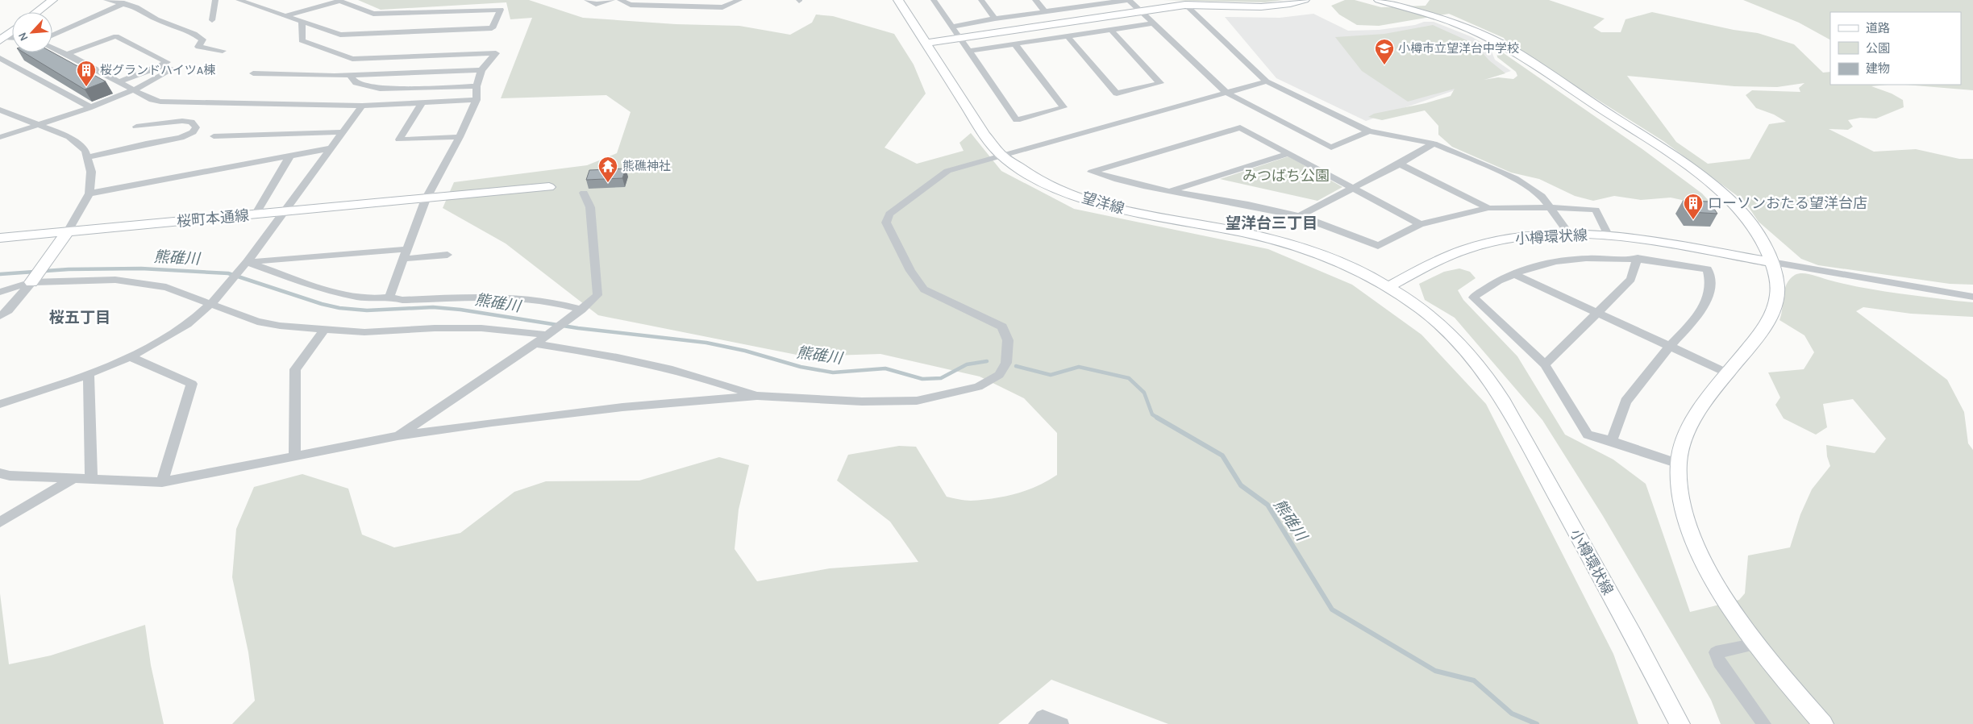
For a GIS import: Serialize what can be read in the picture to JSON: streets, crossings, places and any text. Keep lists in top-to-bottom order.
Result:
{
  "streets": {
    "street": ["望洋線", "桜町本通線", "小樽環状線"]
  },
  "crossings": [
    ["望洋線", "小樽環状線"]
  ],
  "districts": ["望洋台三丁目", "桜五丁目"],
  "water": ["熊碓川"],
  "parks": ["みつばち公園"],
  "places": {
    "school or university": ["小樽市立望洋台中学校"],
    "building": ["桜グランドハイツA棟", "ローソンおたる望洋台店"],
    "temple": ["熊礁神社"]
  },
  "legend": ["道路", "公園", "建物"],
  "north": "bottom left"
}
